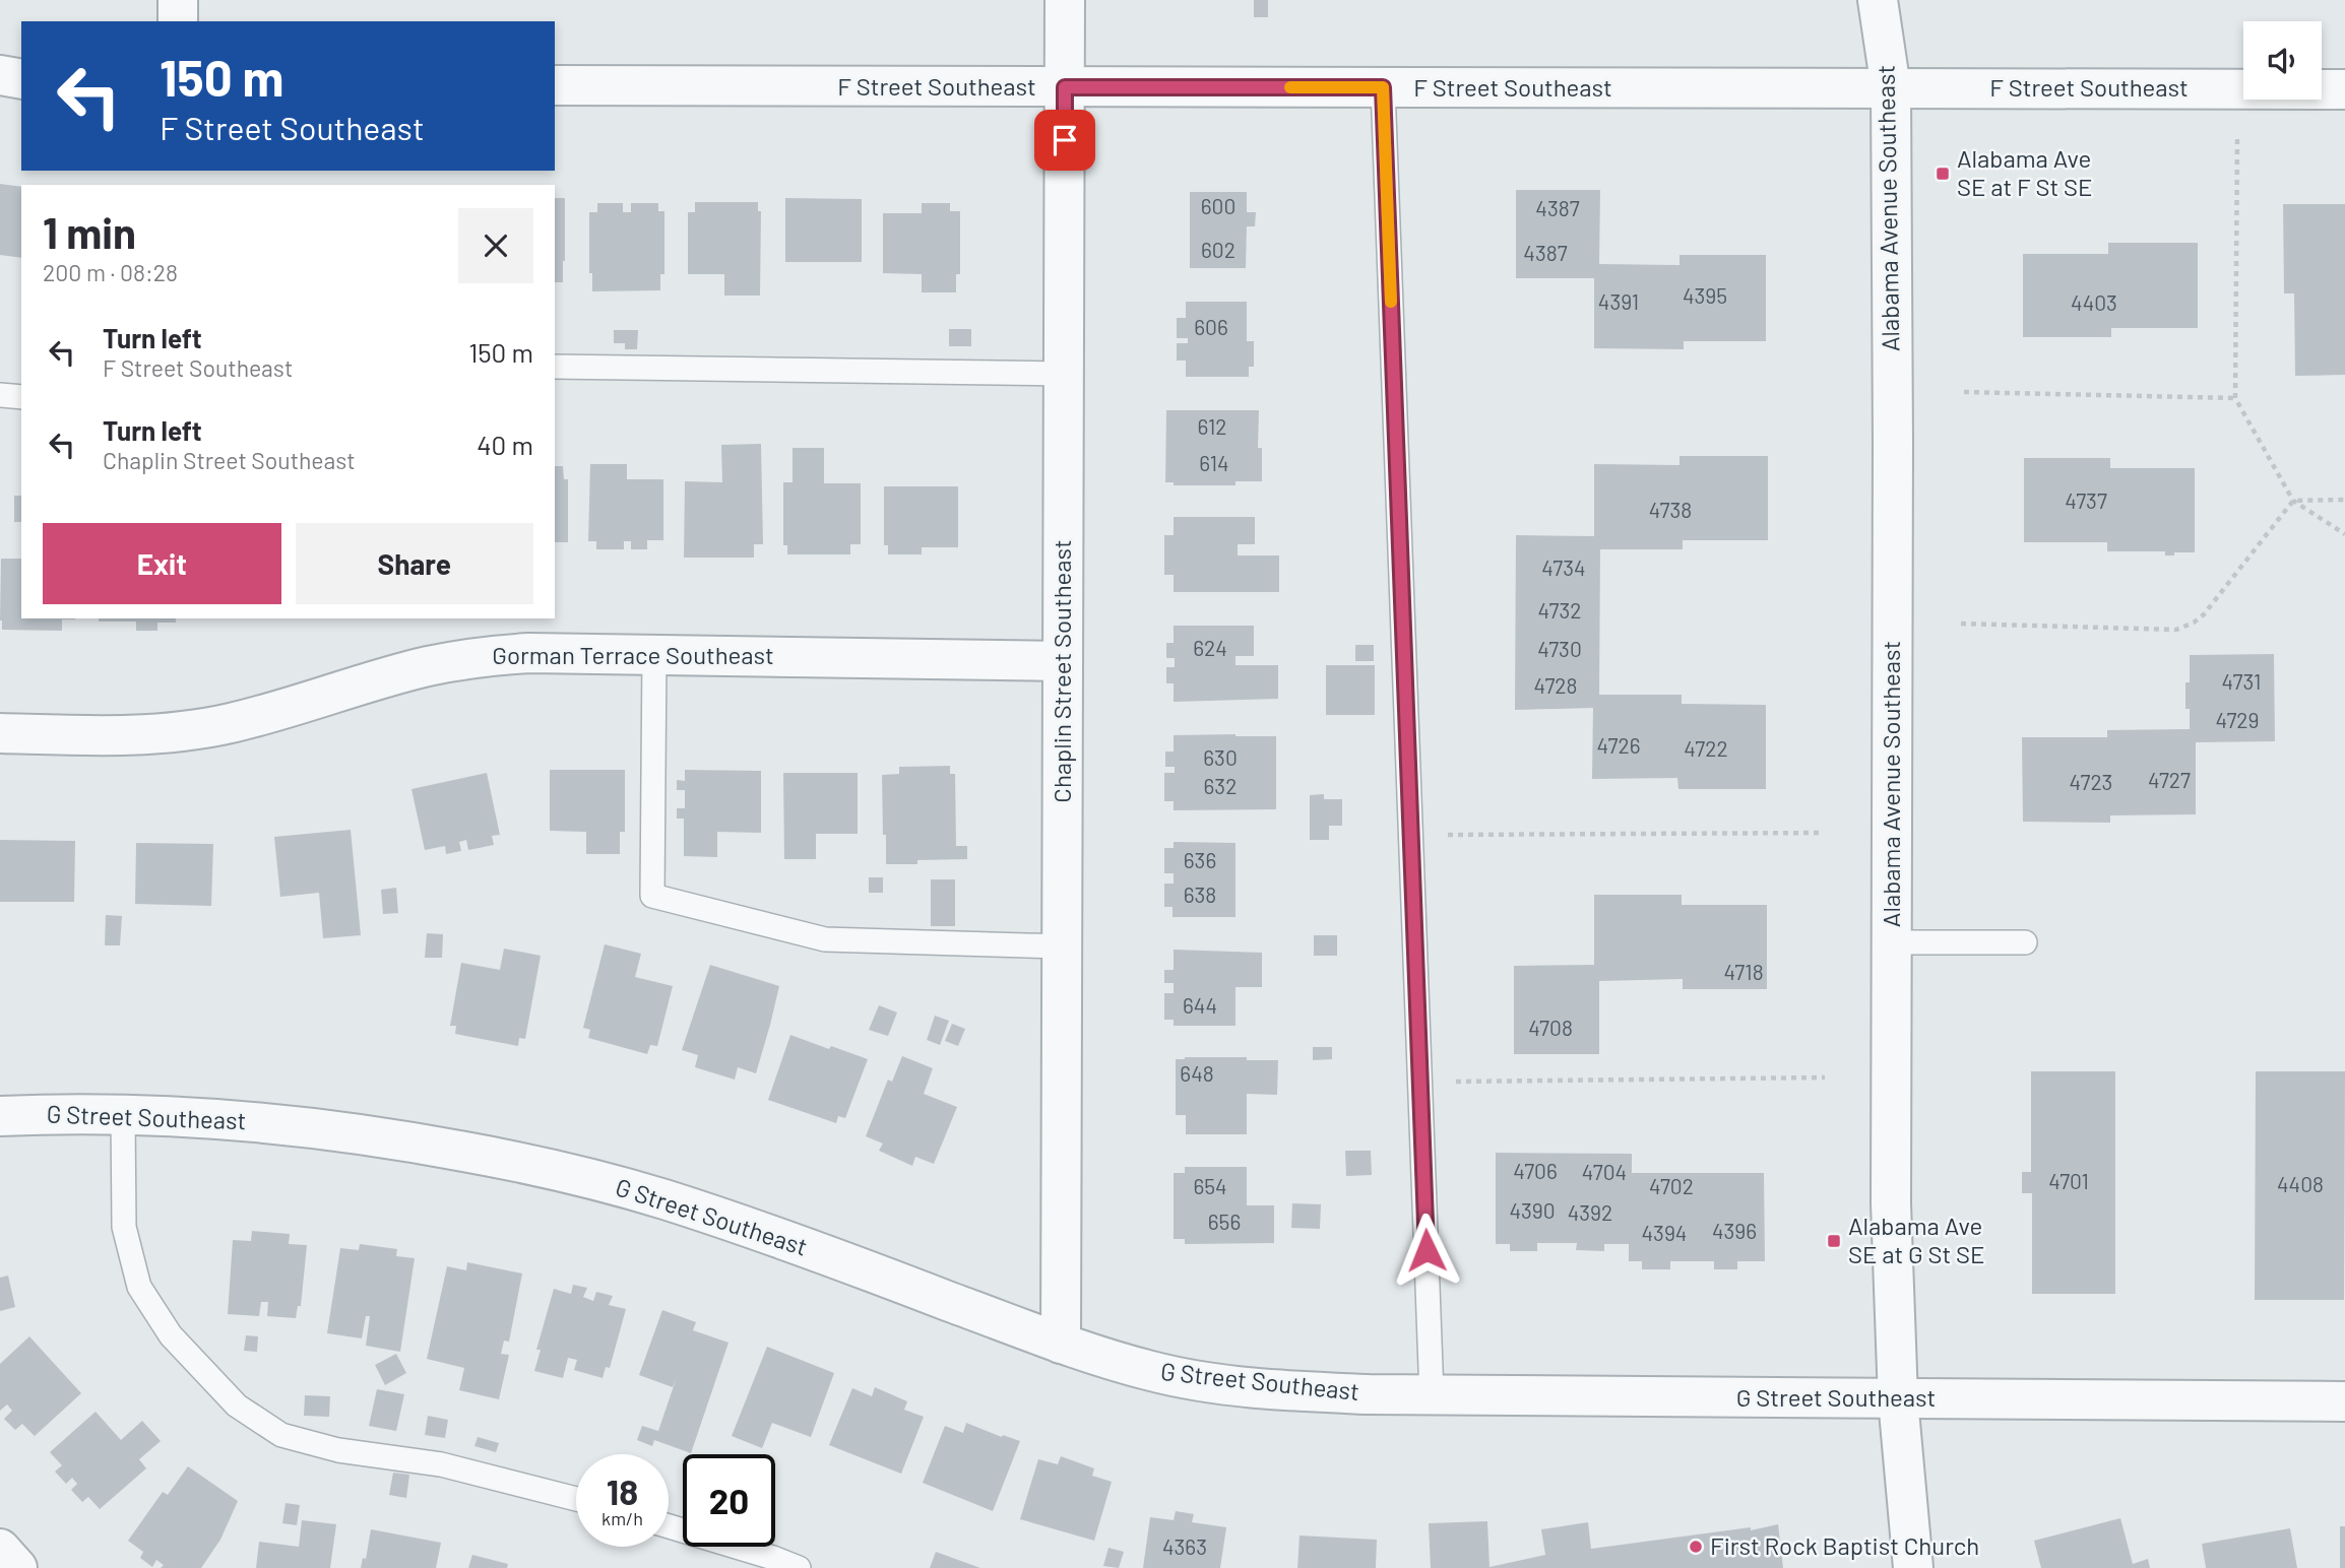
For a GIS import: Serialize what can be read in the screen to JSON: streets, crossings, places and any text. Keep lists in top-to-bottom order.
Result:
{
  "streets": {
    "street": [
      "F Street Southeast",
      "Alabama Avenue Southeast",
      "Gorman Terrace Southeast",
      "Chaplin Street Southeast",
      "G Street Southeast"
    ]
  },
  "crossings": [
    ["F Street Southeast", "Alabama Avenue Southeast"],
    ["F Street Southeast", "Chaplin Street Southeast"],
    ["Alabama Avenue Southeast", "G Street Southeast"],
    ["Gorman Terrace Southeast", "Chaplin Street Southeast"],
    ["Chaplin Street Southeast", "G Street Southeast"]
  ],
  "places": {
    "transit": ["Alabama Ave SE at F St SE", "Alabama Ave SE at G St SE"],
    "other": ["First Rock Baptist Church"]
  },
  "house_numbers": [
    "600",
    "4387",
    "602",
    "4387",
    "4395",
    "4391",
    "4403",
    "606",
    "612",
    "614",
    "4737",
    "4738",
    "4734",
    "4732",
    "624",
    "4730",
    "4731",
    "4728",
    "4729",
    "4726",
    "4722",
    "630",
    "4727",
    "4723",
    "632",
    "636",
    "638",
    "4718",
    "644",
    "4708",
    "648",
    "4706",
    "4704",
    "4701",
    "4408",
    "654",
    "4702",
    "4390",
    "4392",
    "656",
    "4396",
    "4394",
    "4363"
  ],
  "page": {
    "turn": ["150 m", "F Street Southeast"],
    "heading": ["1 min", "200 m · 08:28"],
    "list": [
      {
        "name": "Turn left",
        "note": "F Street Southeast",
        "value": "150 m"
      },
      {
        "name": "Turn left",
        "note": "Chaplin Street Southeast",
        "value": "40 m"
      }
    ],
    "buttons": ["Exit", "Share"],
    "speed": "18 km/h",
    "limit": "20"
  }
}
